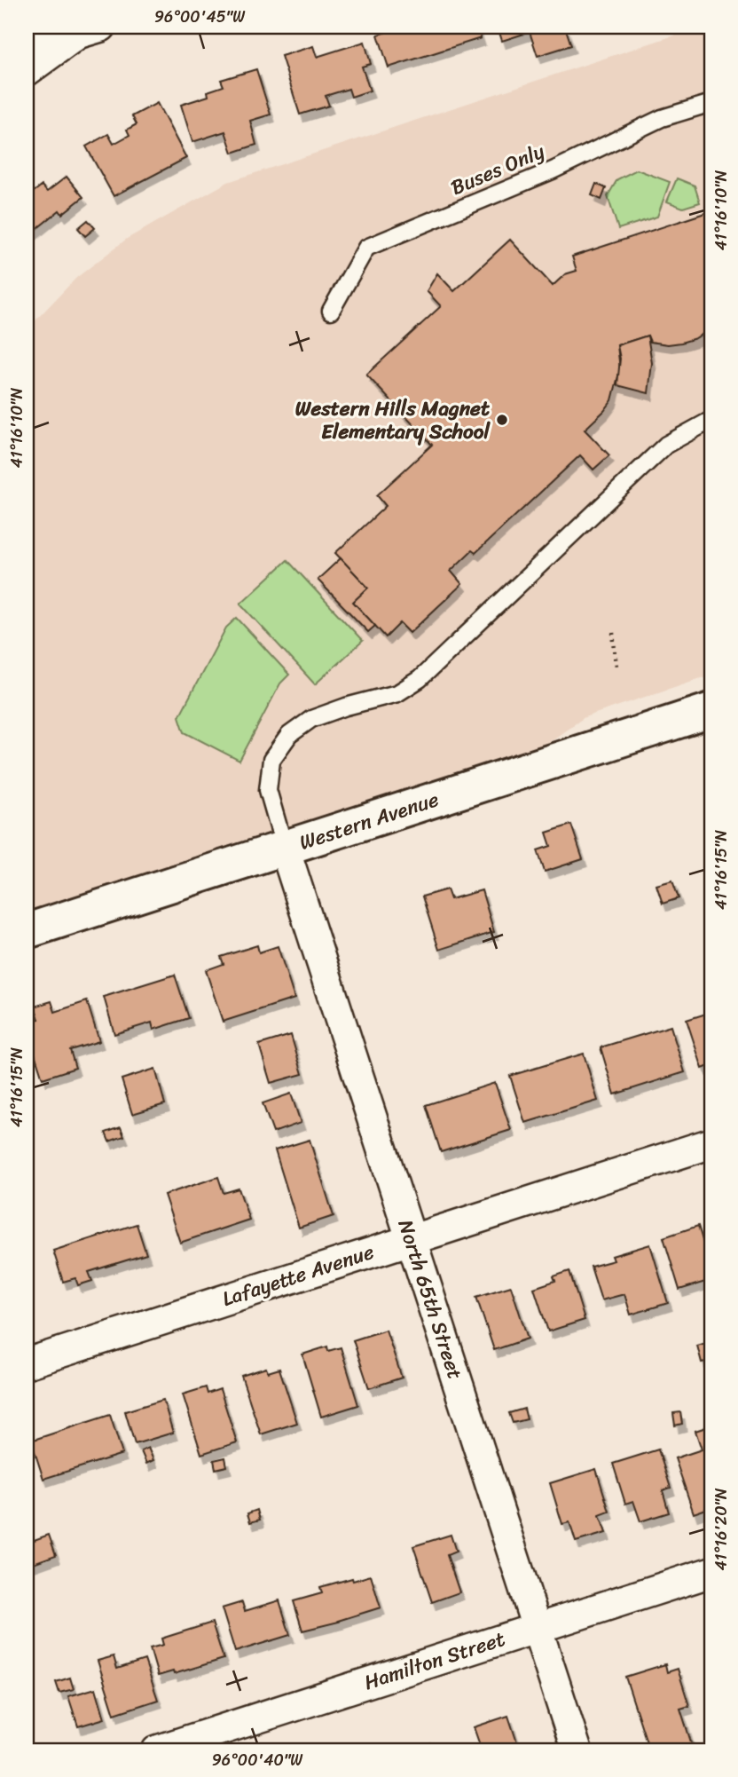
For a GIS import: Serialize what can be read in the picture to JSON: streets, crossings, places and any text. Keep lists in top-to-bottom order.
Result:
{
  "streets": {
    "street": [
      "Western Avenue",
      "Lafayette Avenue",
      "North 65th Street",
      "Hamilton Street"
    ],
    "lane": ["Buses Only"]
  },
  "crossings": [
    ["Western Avenue", "North 65th Street"],
    ["Lafayette Avenue", "North 65th Street"],
    ["North 65th Street", "Hamilton Street"]
  ],
  "places": ["Western Hills Magnet Elementary School"],
  "coordinates": [
    "96°00'45\"W",
    "41°16'10\"N",
    "41°16'15\"N",
    "41°16'20\"N",
    "96°00'40\"W"
  ]
}
